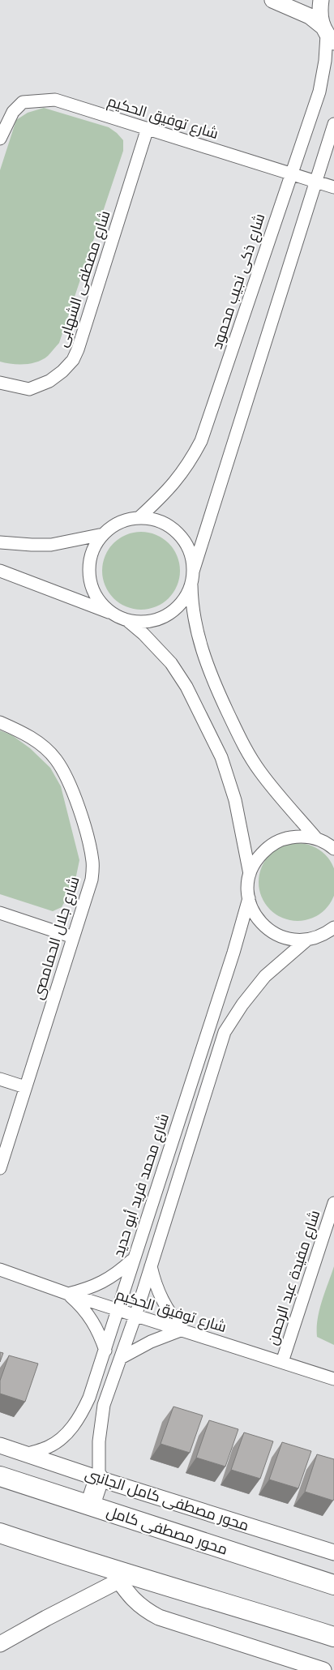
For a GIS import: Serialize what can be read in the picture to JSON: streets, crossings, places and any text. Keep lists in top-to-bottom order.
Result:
{
  "streets": {
    "main road": ["محور مصطفى كامل"],
    "street": [
      "شارع توفيق الحكيم",
      "شارع مصطفى الشهابى",
      "شارع ذكى نجيب محمود",
      "شارع جلال الحمامصى",
      "شارع محمد فريد أبو حديد",
      "شارع مفيدة عبد الرحمن",
      "محور مصطفى كامل الجانبى"
    ]
  },
  "crossings": [
    ["شارع توفيق الحكيم", "شارع مصطفى الشهابى"],
    ["شارع توفيق الحكيم", "شارع ذكى نجيب محمود"],
    ["شارع توفيق الحكيم", "شارع محمد فريد أبو حديد"],
    ["شارع توفيق الحكيم", "شارع مفيدة عبد الرحمن"],
    ["شارع محمد فريد أبو حديد", "محور مصطفى كامل الجانبى"]
  ]
}
